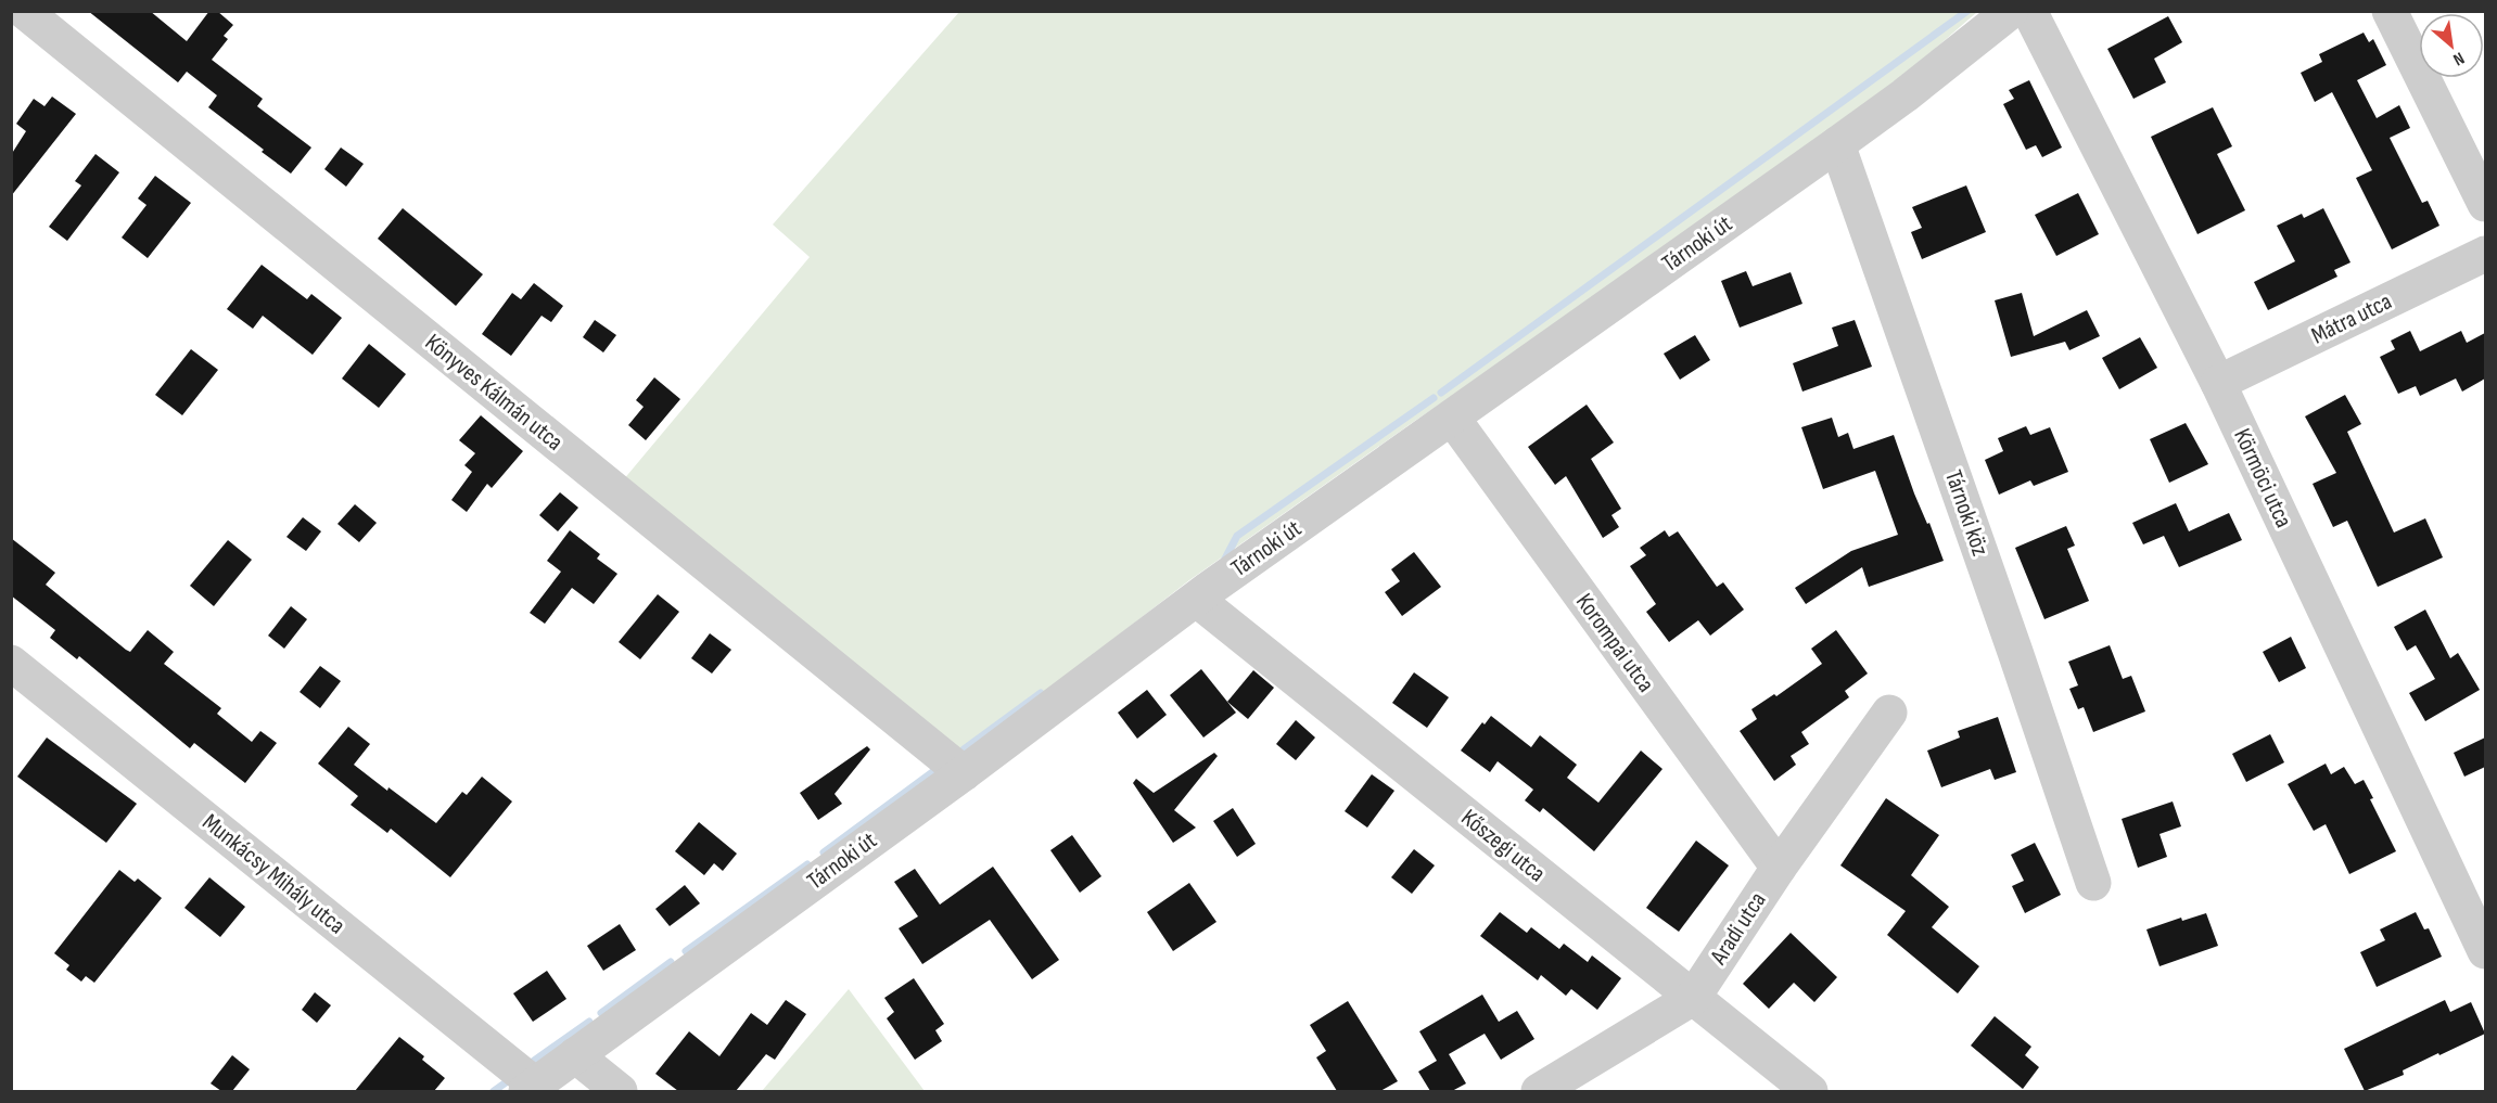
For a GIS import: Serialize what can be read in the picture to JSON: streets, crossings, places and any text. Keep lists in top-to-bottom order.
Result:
{
  "streets": {
    "street": [
      "Tárnoki út",
      "Mátra utca",
      "Könyves Kálmán utca",
      "Körmöci utca",
      "Tárnoki köz",
      "Korompai utca",
      "Kőszegi utca",
      "Munkácsy Mihály utca",
      "Aradi utca"
    ]
  },
  "crossings": [
    ["Tárnoki út", "Könyves Kálmán utca"],
    ["Tárnoki út", "Tárnoki köz"],
    ["Tárnoki út", "Korompai utca"],
    ["Tárnoki út", "Kőszegi utca"],
    ["Tárnoki út", "Munkácsy Mihály utca"],
    ["Mátra utca", "Körmöci utca"],
    ["Korompai utca", "Aradi utca"],
    ["Kőszegi utca", "Aradi utca"]
  ],
  "north": "bottom right"
}
